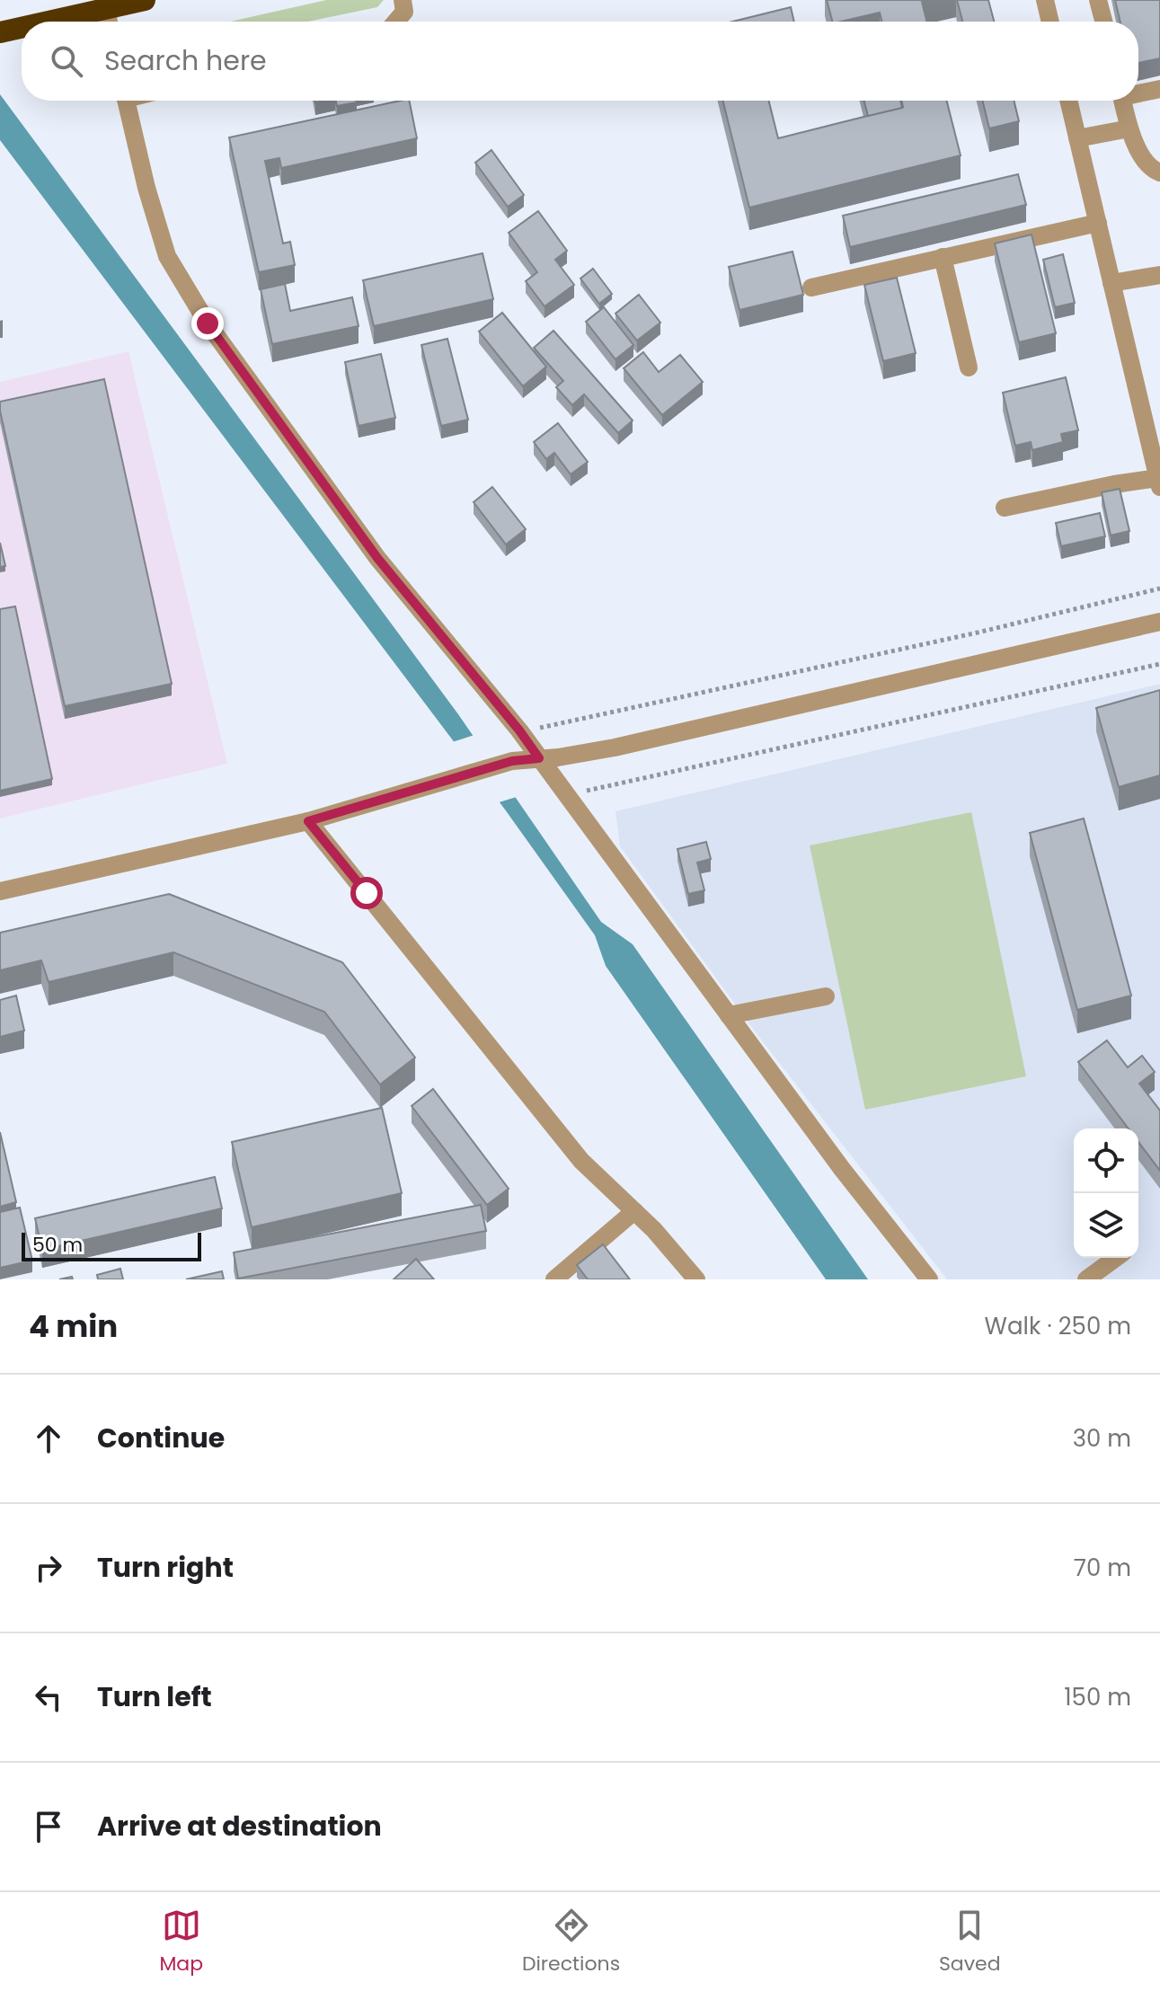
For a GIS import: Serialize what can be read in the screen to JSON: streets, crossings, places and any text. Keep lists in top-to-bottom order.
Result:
{
  "scale_bar": "50 m",
  "page": {
    "search": "Search here",
    "scale": "50 m",
    "heading": ["4 min", "Walk · 250 m"],
    "list": [
      ["Continue", "30 m"],
      ["Turn right", "70 m"],
      ["Turn left", "150 m"],
      "Arrive at destination"
    ],
    "nav": ["Map", "Directions", "Saved"]
  }
}
